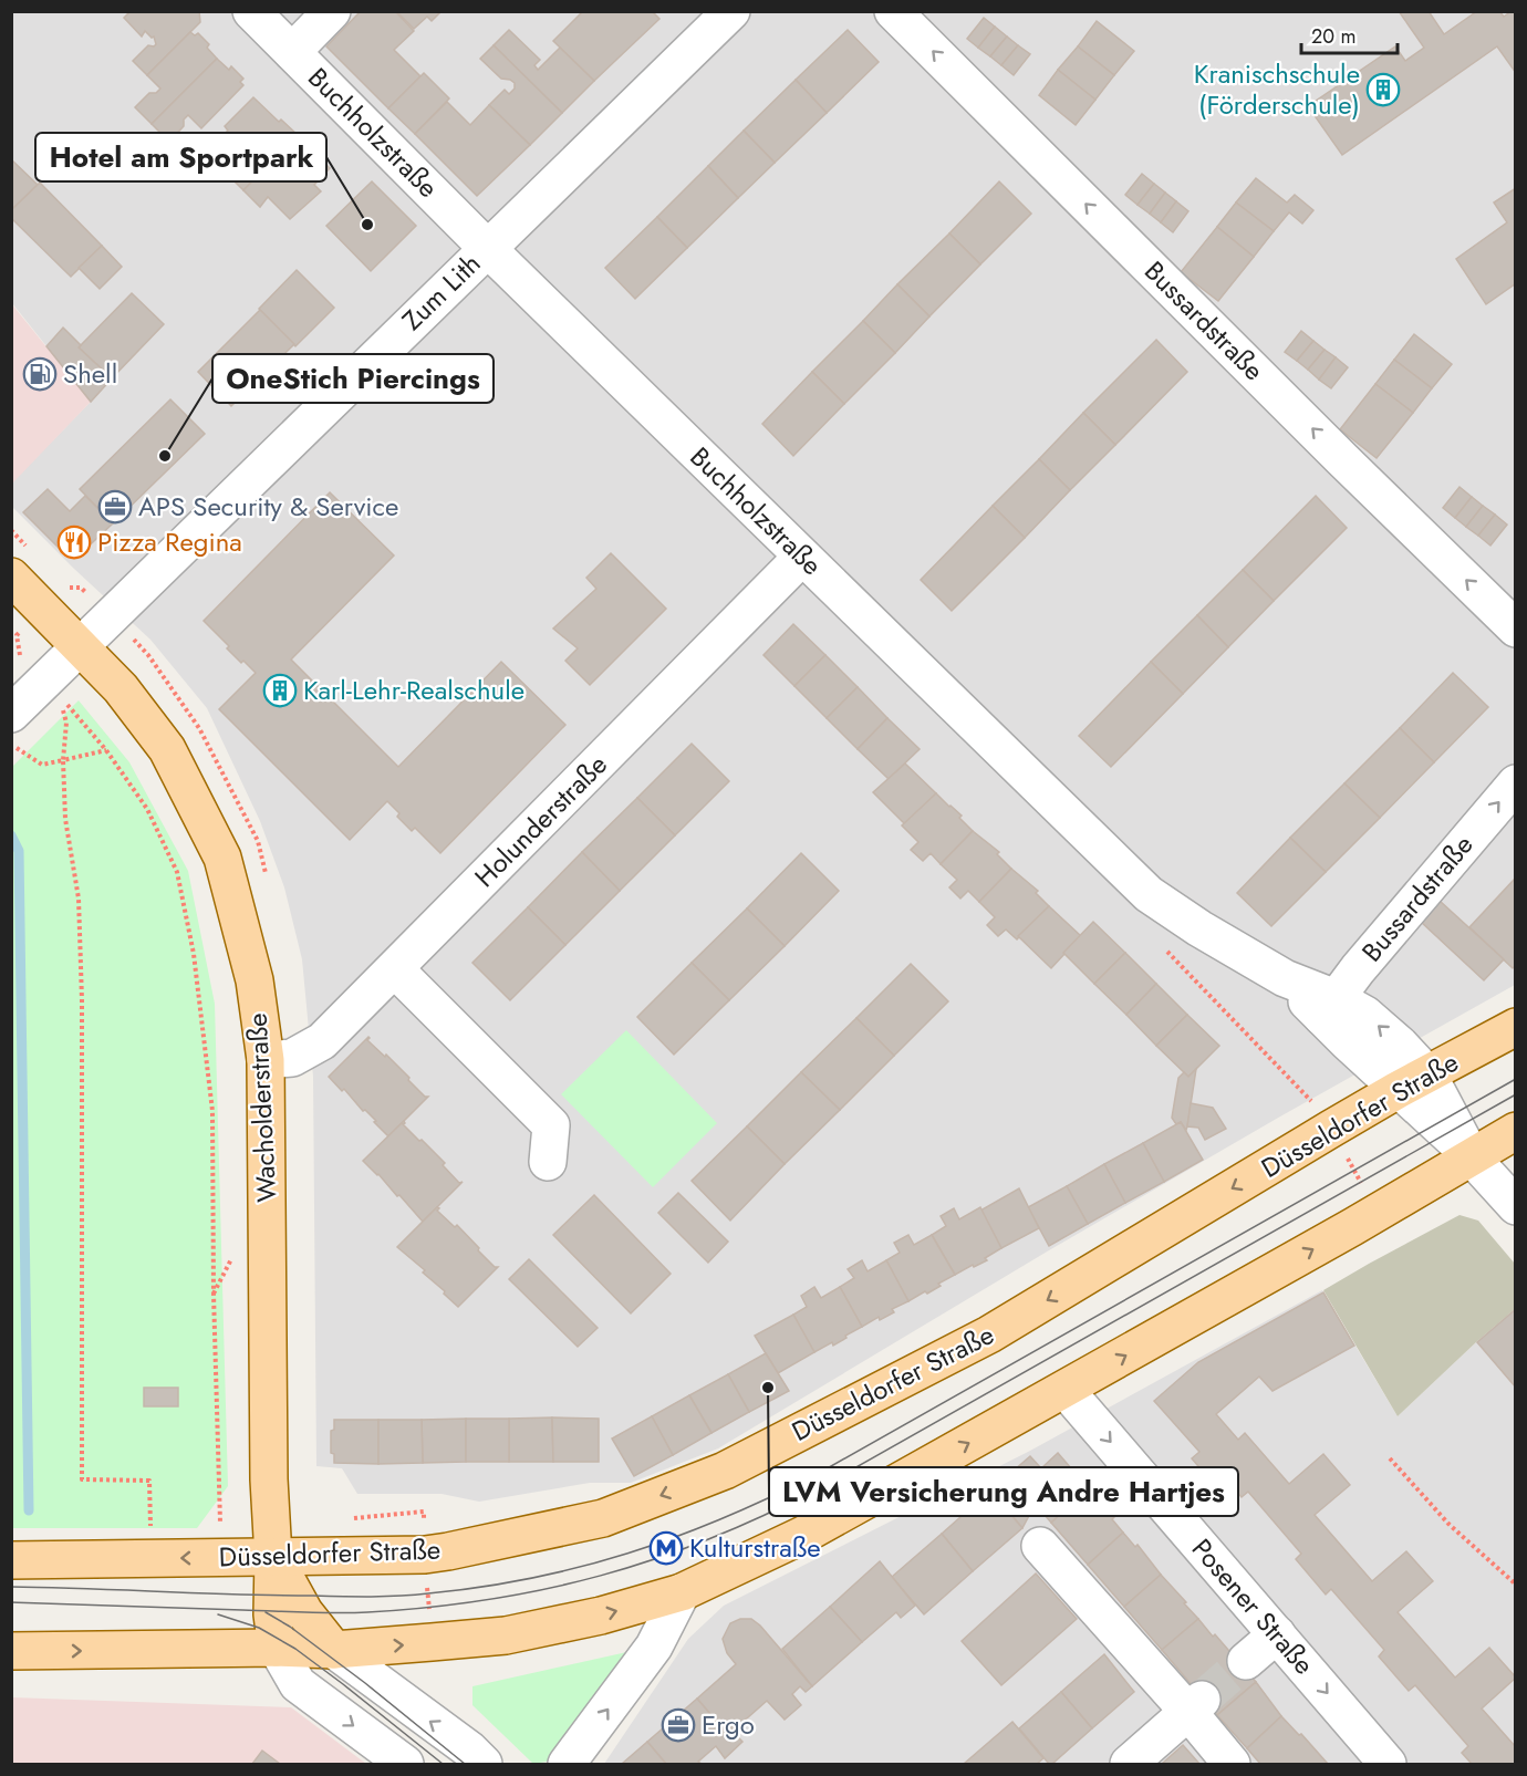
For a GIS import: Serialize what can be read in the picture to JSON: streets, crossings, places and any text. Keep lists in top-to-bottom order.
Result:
{
  "streets": {
    "main road": ["Wacholderstraße", "Düsseldorfer Straße"],
    "street": [
      "Buchholzstraße",
      "Zum Lith",
      "Bussardstraße",
      "Holunderstraße",
      "Posener Straße"
    ]
  },
  "crossings": [
    ["Buchholzstraße", "Zum Lith"],
    ["Buchholzstraße", "Bussardstraße"],
    ["Buchholzstraße", "Holunderstraße"],
    ["Buchholzstraße", "Düsseldorfer Straße"],
    ["Zum Lith", "Wacholderstraße"],
    ["Holunderstraße", "Wacholderstraße"],
    ["Wacholderstraße", "Düsseldorfer Straße"]
  ],
  "one_way": ["Bussardstraße"],
  "places": {
    "building": ["Kranischschule (Förderschule)", "Karl-Lehr-Realschule"],
    "other": ["Hotel am Sportpark", "OneStich Piercings", "LVM Versicherung Andre Hartjes"],
    "fuel station": ["Shell"],
    "office": ["APS Security & Service", "Ergo"],
    "restaurant": ["Pizza Regina"],
    "metro station": ["Kulturstraße"]
  },
  "scale_bar": "20 m"
}
